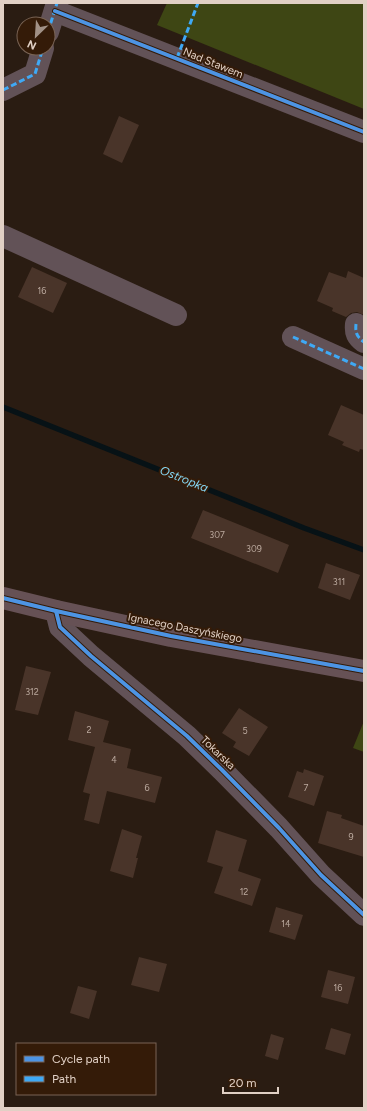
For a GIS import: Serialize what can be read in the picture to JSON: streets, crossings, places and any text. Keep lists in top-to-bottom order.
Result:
{
  "streets": {
    "main road": ["Ignacego Daszyńskiego"],
    "street": ["Nad Stawem", "Tokarska"]
  },
  "crossings": [
    ["Ignacego Daszyńskiego", "Tokarska"]
  ],
  "water": ["Ostropka"],
  "house_numbers": [
    "16",
    "307",
    "309",
    "311",
    "312",
    "2",
    "5",
    "4",
    "6",
    "7",
    "9",
    "12",
    "14",
    "16"
  ],
  "legend": ["Cycle path", "Path"],
  "scale_bar": "20 m",
  "north": "bottom left"
}
